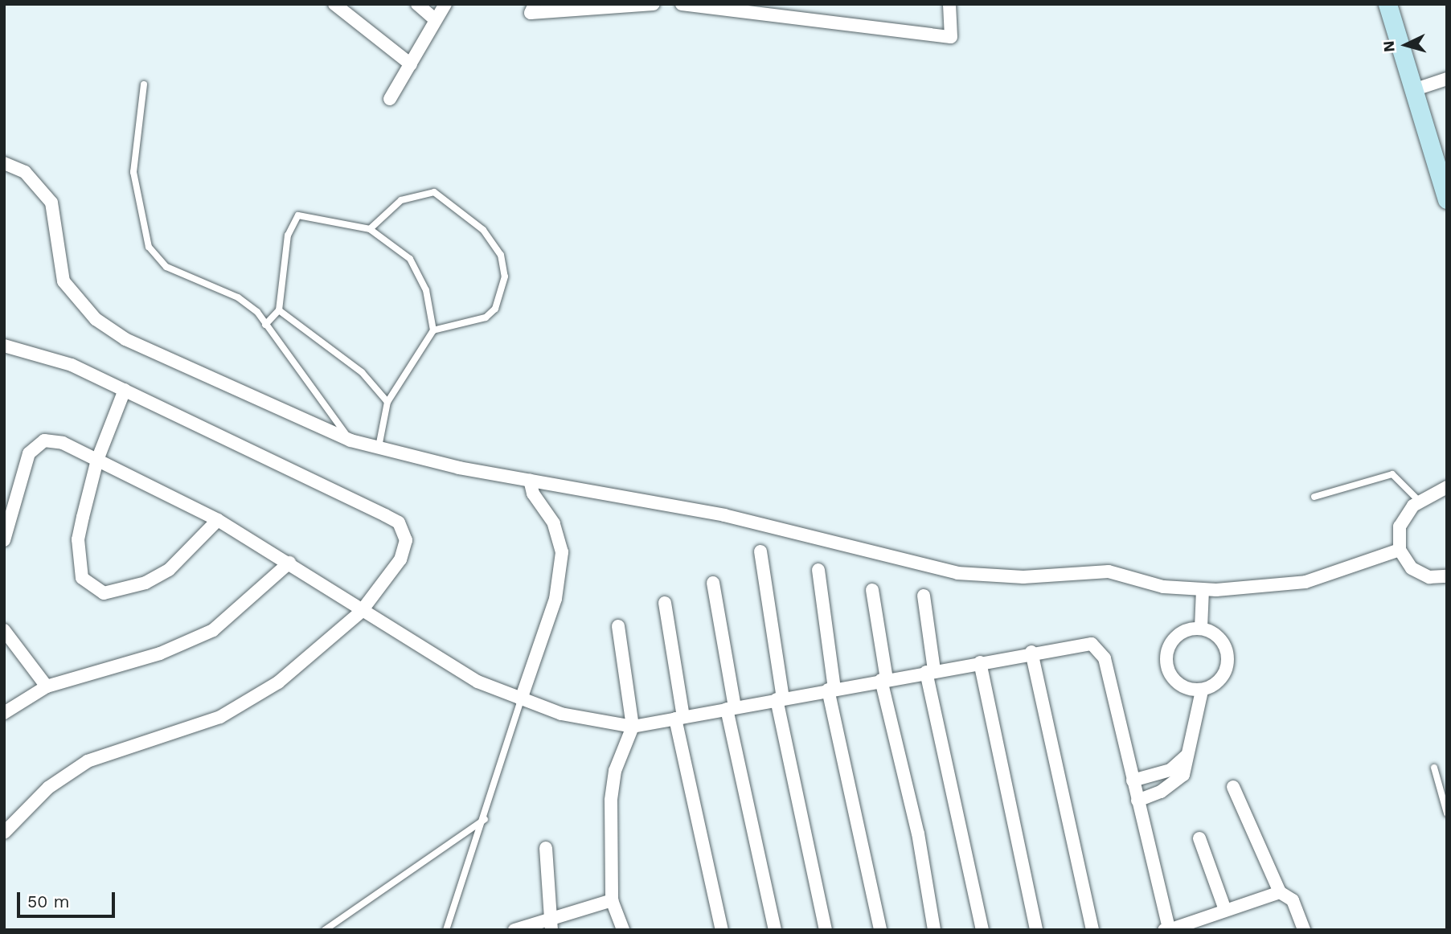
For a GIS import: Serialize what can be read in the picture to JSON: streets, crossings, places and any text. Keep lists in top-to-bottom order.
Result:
{
  "scale_bar": "50 m",
  "north": "left"
}
